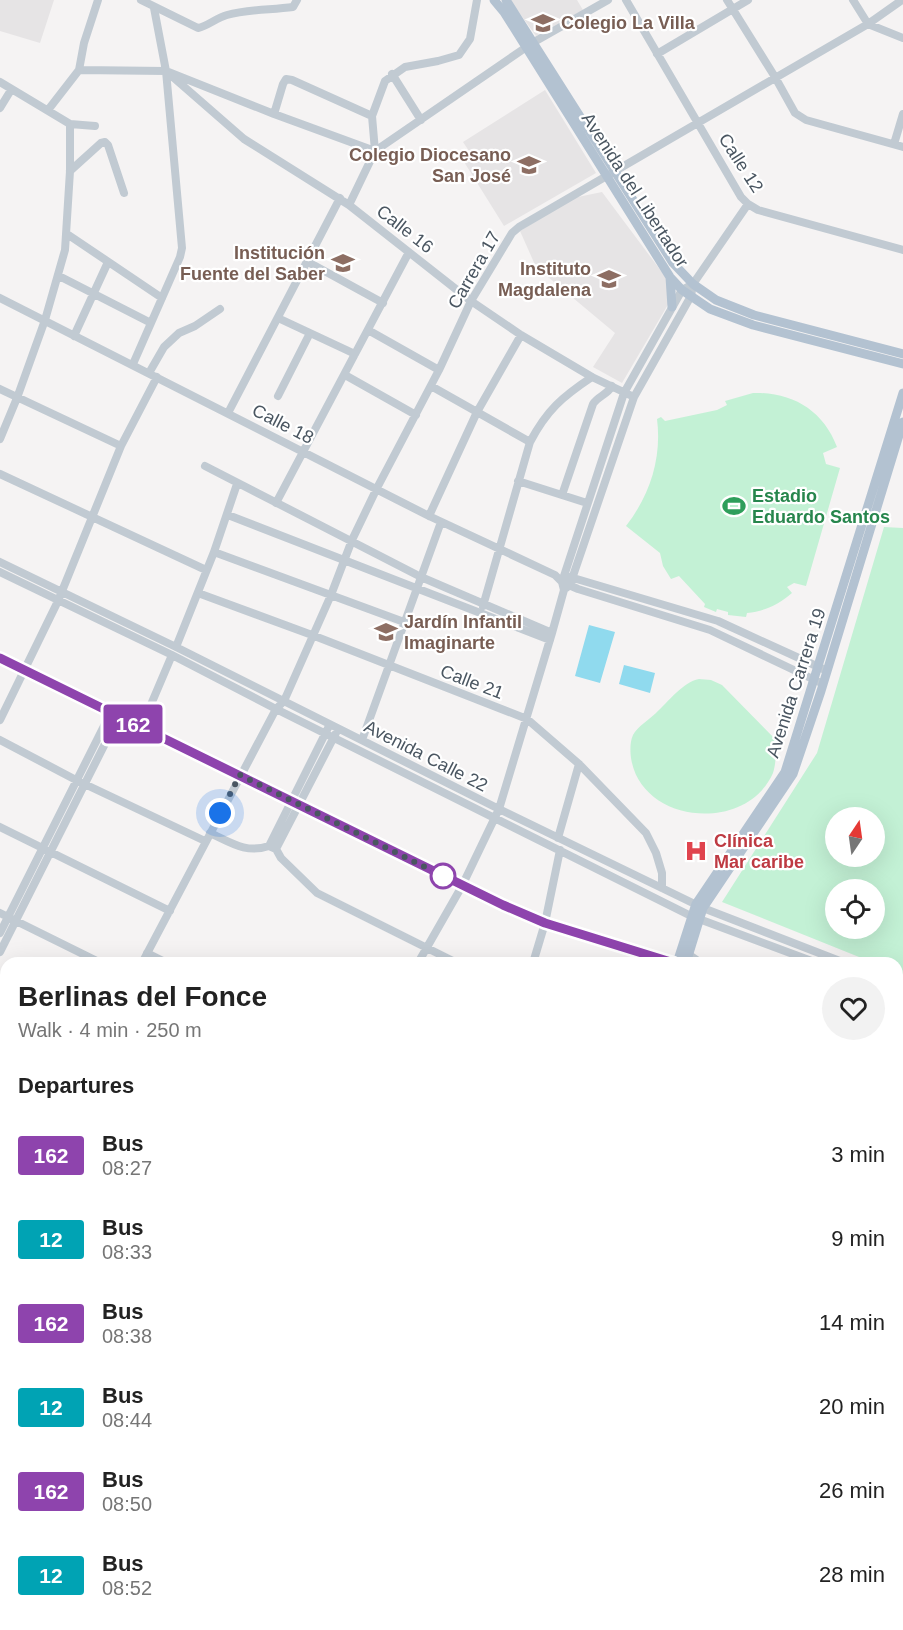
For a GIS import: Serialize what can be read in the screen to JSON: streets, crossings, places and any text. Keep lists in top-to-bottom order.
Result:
{
  "streets": {
    "main road": ["Avenida del Libertador", "Avenida Carrera 19"],
    "street": [
      "Calle 12",
      "Calle 16",
      "Carrera 17",
      "Calle 18",
      "Calle 21",
      "Avenida Calle 22"
    ]
  },
  "crossings": [
    ["Calle 12", "Carrera 17"],
    ["Avenida del Libertador", "Carrera 17"],
    ["Calle 16", "Carrera 17"],
    ["Carrera 17", "Calle 18"],
    ["Carrera 17", "Calle 21"],
    ["Carrera 17", "Avenida Calle 22"],
    ["Calle 18", "Avenida Carrera 19"],
    ["Calle 21", "Avenida Calle 22"],
    ["Avenida Carrera 19", "Avenida Calle 22"]
  ],
  "places": {
    "school or university": [
      "Colegio La Villa",
      "Colegio Diocesano San José",
      "Institución Fuente del Saber",
      "Instituto Magdalena",
      "Jardín Infantil Imaginarte"
    ],
    "sports": ["Estadio Eduardo Santos"],
    "hospital": ["Clínica Mar caribe"]
  },
  "lines": ["bus line 162"],
  "north": "top",
  "page": {
    "on_map": "162",
    "heading": [
      ["Berlinas del Fonce", "Walk · 4 min · 250 m"],
      "Departures"
    ],
    "list": [
      {
        "mark": "162",
        "name": "Bus",
        "note": "08:27",
        "value": "3 min"
      },
      {
        "mark": "12",
        "name": "Bus",
        "note": "08:33",
        "value": "9 min"
      },
      {
        "mark": "162",
        "name": "Bus",
        "note": "08:38",
        "value": "14 min"
      },
      {
        "mark": "12",
        "name": "Bus",
        "note": "08:44",
        "value": "20 min"
      },
      {
        "mark": "162",
        "name": "Bus",
        "note": "08:50",
        "value": "26 min"
      },
      {
        "mark": "12",
        "name": "Bus",
        "note": "08:52",
        "value": "28 min"
      }
    ]
  }
}
